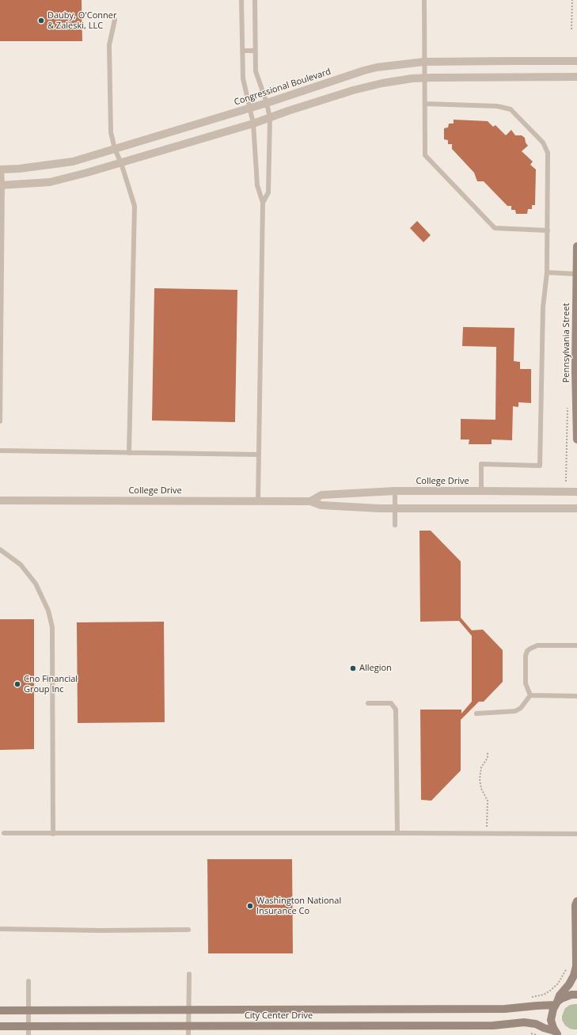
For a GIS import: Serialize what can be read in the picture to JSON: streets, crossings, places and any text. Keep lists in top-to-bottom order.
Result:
{
  "streets": {
    "street": [
      "Congressional Boulevard",
      "Pennsylvania Street",
      "College Drive",
      "City Center Drive"
    ]
  },
  "places": [
    "Dauby, O'Conner & Zaleski, LLC",
    "Allegion",
    "Cno Financial Group Inc",
    "Washington National Insurance Co"
  ]
}
